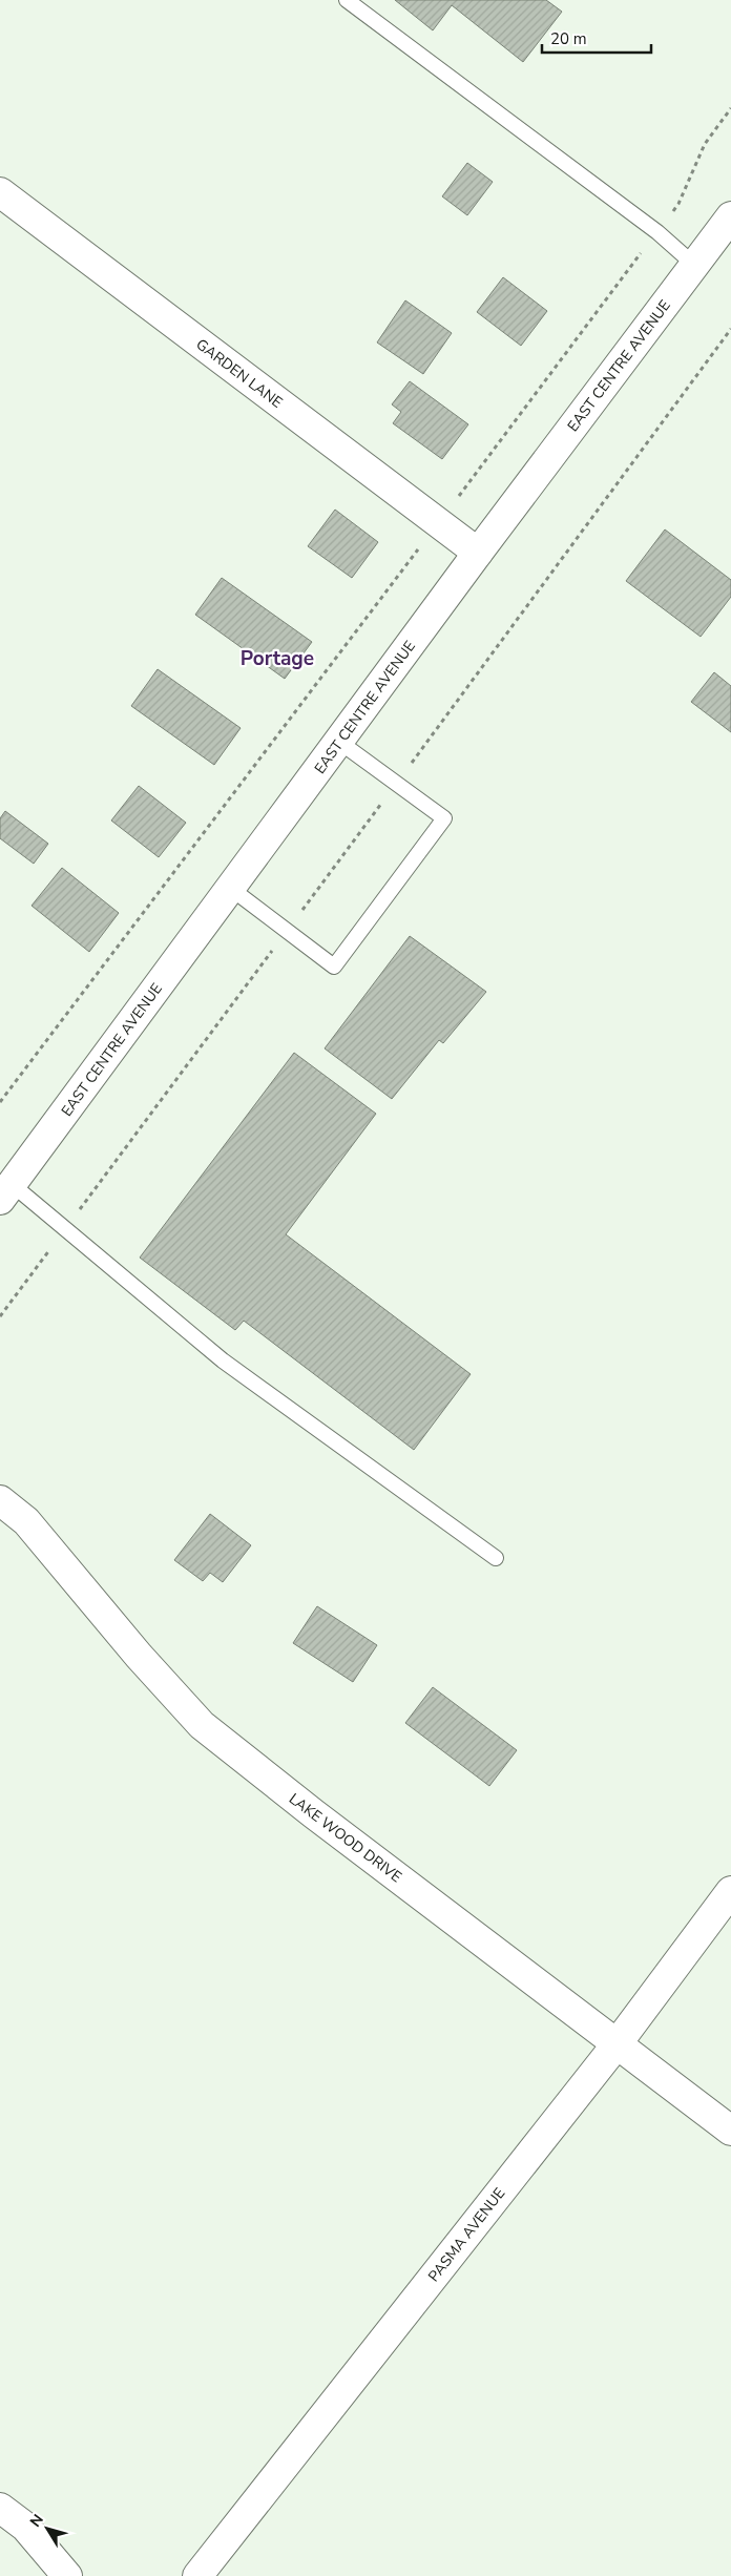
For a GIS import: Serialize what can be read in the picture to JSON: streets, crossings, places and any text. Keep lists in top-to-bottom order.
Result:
{
  "streets": {
    "street": [
      "EAST CENTRE AVENUE",
      "GARDEN LANE",
      "LAKE WOOD DRIVE",
      "PASMA AVENUE"
    ]
  },
  "crossings": [
    ["EAST CENTRE AVENUE", "GARDEN LANE"],
    ["LAKE WOOD DRIVE", "PASMA AVENUE"]
  ],
  "districts": ["Portage"],
  "scale_bar": "20 m",
  "north": "top left"
}
